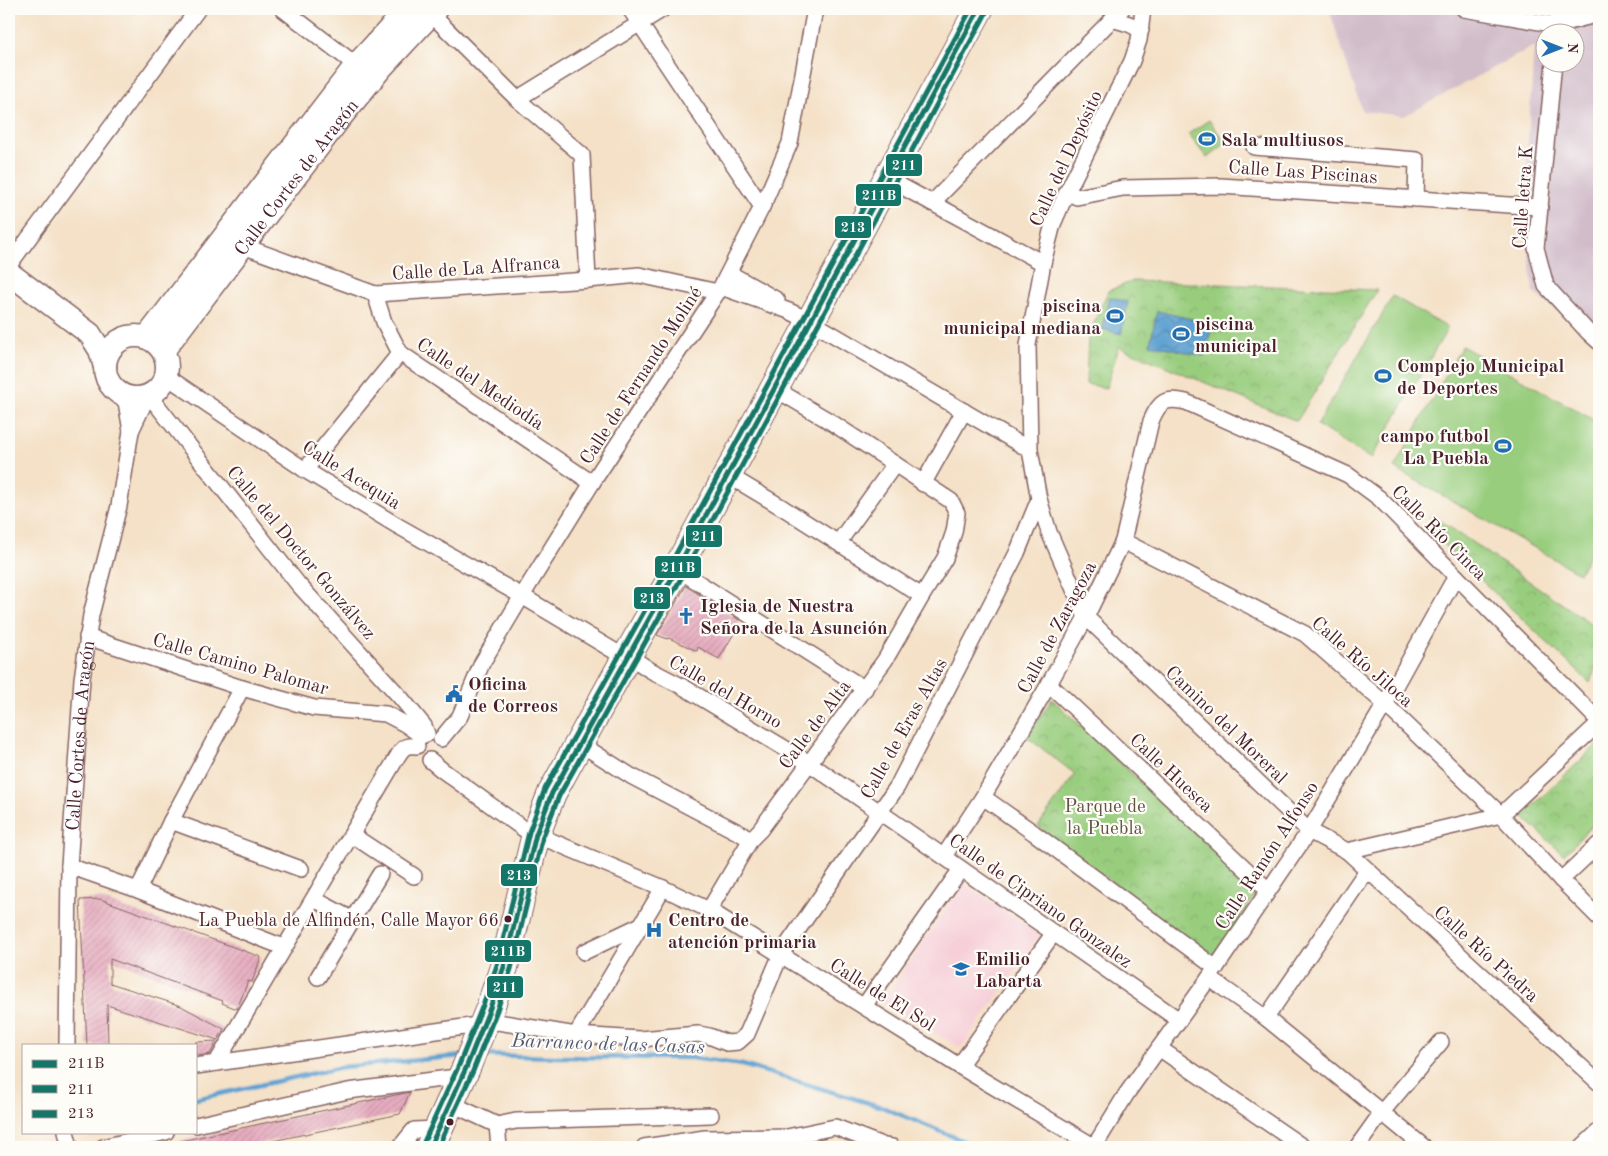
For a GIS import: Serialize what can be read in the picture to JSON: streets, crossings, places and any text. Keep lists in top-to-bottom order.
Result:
{
  "streets": {
    "street": [
      "Calle del Depósito",
      "Calle Las Piscinas",
      "Calle Cortes de Aragón",
      "Calle letra K",
      "Calle de La Alfranca",
      "Calle de Fernando Moliné",
      "Calle del Mediodía",
      "Calle Acequia",
      "Calle Río Cinca",
      "Calle del Doctor Gonzálvez",
      "Calle de Zaragoza",
      "Calle Río Jiloca",
      "Calle Camino Palomar",
      "Calle del Horno",
      "Calle de Alta",
      "Camino del Moreral",
      "Calle de Eras Altas",
      "Calle Huesca",
      "Calle Ramón Alfonso",
      "Calle de Cipriano Gonzalez",
      "Calle Río Piedra",
      "Calle de El Sol"
    ]
  },
  "crossings": [
    ["Calle del Depósito", "Calle Las Piscinas"],
    ["Calle del Depósito", "Calle de Zaragoza"],
    ["Calle del Depósito", "Camino del Moreral"],
    ["Calle del Depósito", "Calle de Eras Altas"],
    ["Calle Las Piscinas", "Calle letra K"],
    ["Calle Cortes de Aragón", "Calle de La Alfranca"],
    ["Calle Cortes de Aragón", "Calle Acequia"],
    ["Calle Cortes de Aragón", "Calle del Doctor Gonzálvez"],
    ["Calle Cortes de Aragón", "Calle Camino Palomar"],
    ["Calle de La Alfranca", "Calle de Fernando Moliné"],
    ["Calle de La Alfranca", "Calle del Mediodía"],
    ["Calle de Fernando Moliné", "Calle del Mediodía"],
    ["Calle de Fernando Moliné", "Calle Acequia"],
    ["Calle de Fernando Moliné", "Calle del Doctor Gonzálvez"],
    ["Calle de Fernando Moliné", "Calle Camino Palomar"],
    ["Calle Acequia", "Calle del Doctor Gonzálvez"],
    ["Calle Acequia", "Calle del Horno"],
    ["Calle Río Cinca", "Calle de Zaragoza"],
    ["Calle Río Cinca", "Calle Ramón Alfonso"],
    ["Calle del Doctor Gonzálvez", "Calle Camino Palomar"],
    ["Calle de Zaragoza", "Calle Río Jiloca"],
    ["Calle de Zaragoza", "Camino del Moreral"],
    ["Calle de Zaragoza", "Calle Huesca"],
    ["Calle de Zaragoza", "Calle de Cipriano Gonzalez"],
    ["Calle Río Jiloca", "Calle Ramón Alfonso"],
    ["Calle del Horno", "Calle de Alta"],
    ["Calle del Horno", "Calle de Eras Altas"],
    ["Calle del Horno", "Calle de Cipriano Gonzalez"],
    ["Calle de Alta", "Calle de El Sol"],
    ["Camino del Moreral", "Calle Ramón Alfonso"],
    ["Camino del Moreral", "Calle Río Piedra"],
    ["Calle de Eras Altas", "Calle de Cipriano Gonzalez"],
    ["Calle de Eras Altas", "Calle de El Sol"],
    ["Calle Huesca", "Calle Ramón Alfonso"],
    ["Calle Ramón Alfonso", "Calle de Cipriano Gonzalez"],
    ["Calle Ramón Alfonso", "Calle de El Sol"]
  ],
  "water": ["Barranco de las Casas"],
  "parks": ["Parque de la Puebla"],
  "places": {
    "sports": [
      "Sala multiusos",
      "piscina municipal mediana",
      "piscina municipal",
      "Complejo Municipal de Deportes",
      "campo futbol La Puebla"
    ],
    "church": ["Iglesia de Nuestra Señora de la Asunción"],
    "public building": ["Oficina de Correos"],
    "other": ["La Puebla de Alfindén, Calle Mayor 66"],
    "hospital": ["Centro de atención primaria"],
    "school or university": ["Emilio Labarta"]
  },
  "lines": ["transit line 211B", "transit line 213", "transit line 211"],
  "legend": ["211B", "211", "213"],
  "north": "right"
}
